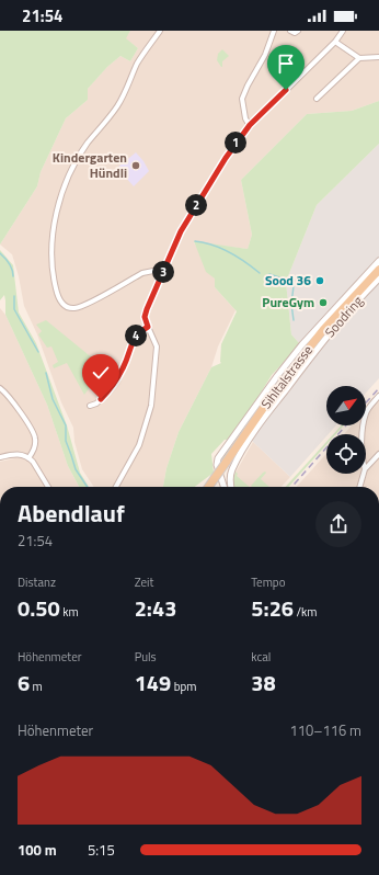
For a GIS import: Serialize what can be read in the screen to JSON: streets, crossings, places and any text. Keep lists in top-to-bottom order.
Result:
{
  "streets": {
    "main road": ["Sihltalstrasse"],
    "street": ["Soodring"]
  },
  "places": ["Kindergarten Hündli", "Sood 36", "PureGym"],
  "north": "top right",
  "page": {
    "status": "21:54",
    "pins": [
      "1",
      "2",
      "3",
      "4"
    ],
    "heading": ["Abendlauf", "21:54"],
    "stats": [
      ["Distanz", "0.50 km"],
      ["Zeit", "2:43"],
      ["Tempo", "5:26 /km"],
      ["Höhenmeter", "6 m"],
      ["Puls", "149 bpm"],
      ["kcal", "38"]
    ],
    "chart": ["Höhenmeter", "110–116 m"],
    "list": [
      {
        "name": "100 m",
        "note": "5:15"
      }
    ]
  }
}
